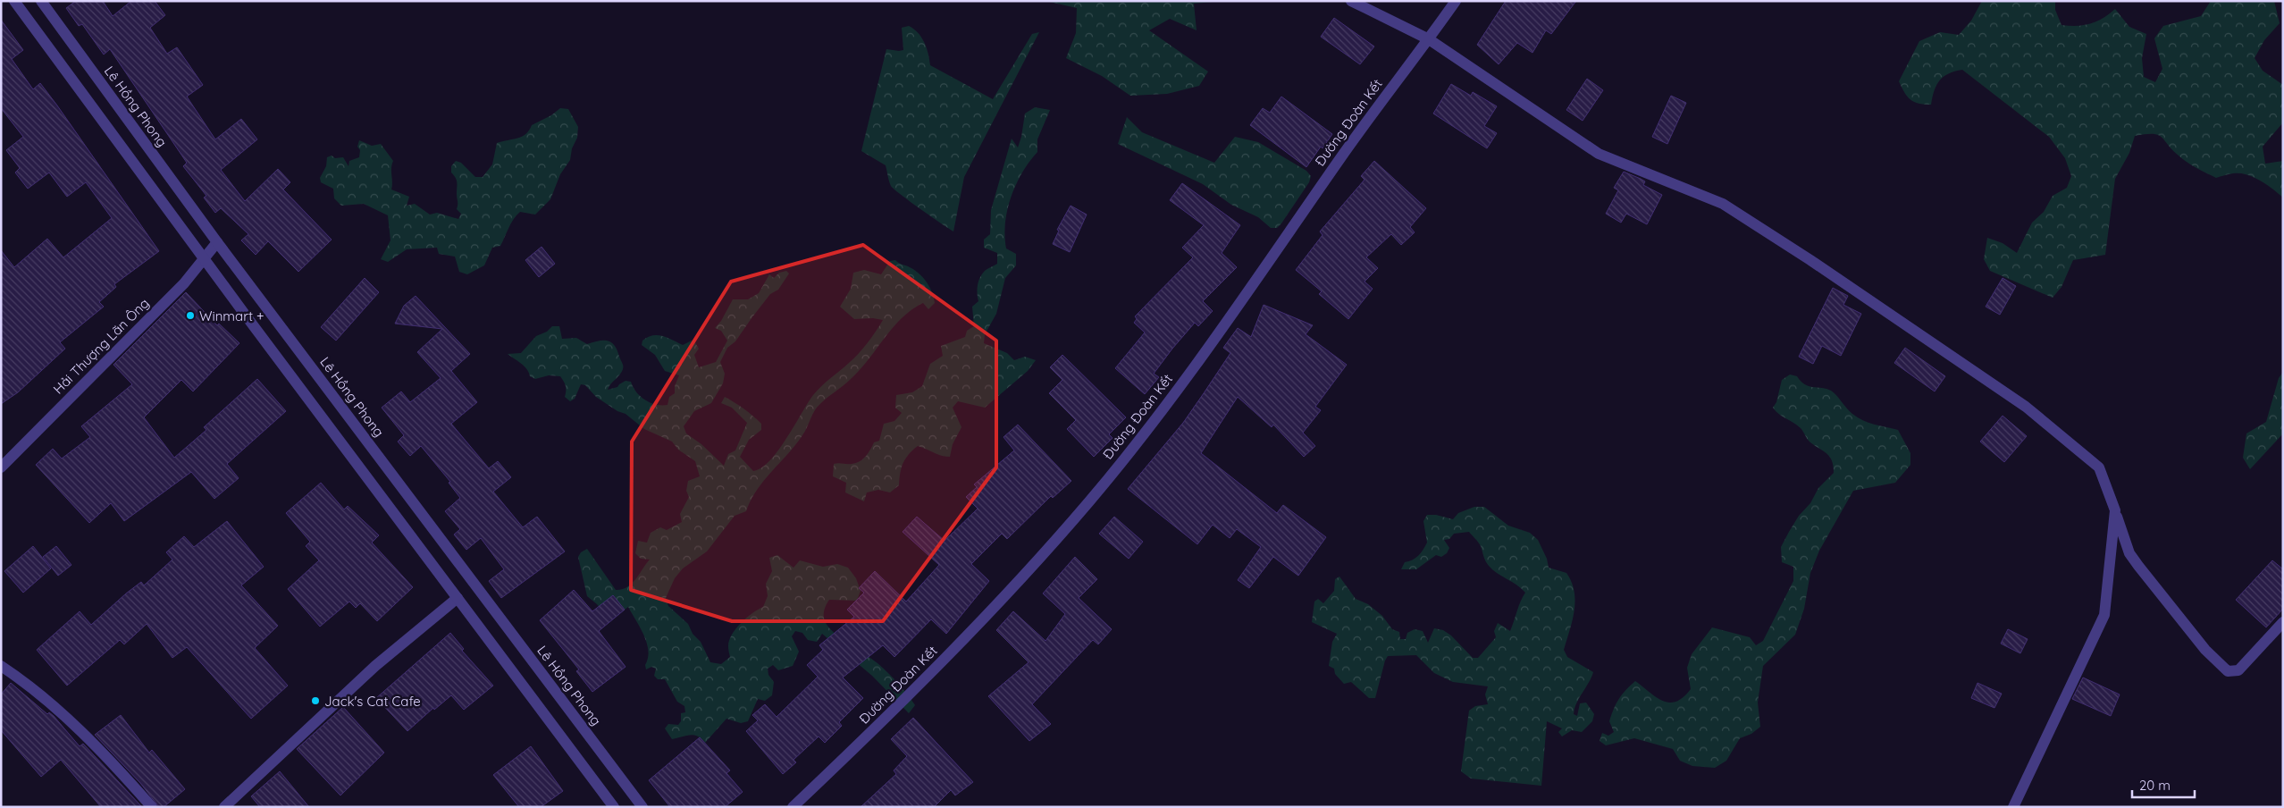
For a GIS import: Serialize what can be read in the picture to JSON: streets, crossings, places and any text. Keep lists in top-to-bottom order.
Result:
{
  "streets": {
    "street": ["Lê Hồng Phong", "Đường Đoàn Kết", "Hải Thượng Lãn Ông"]
  },
  "crossings": [
    ["Lê Hồng Phong", "Hải Thượng Lãn Ông"]
  ],
  "places": ["Winmart +", "Jack's Cat Cafe"],
  "scale_bar": "20 m"
}
